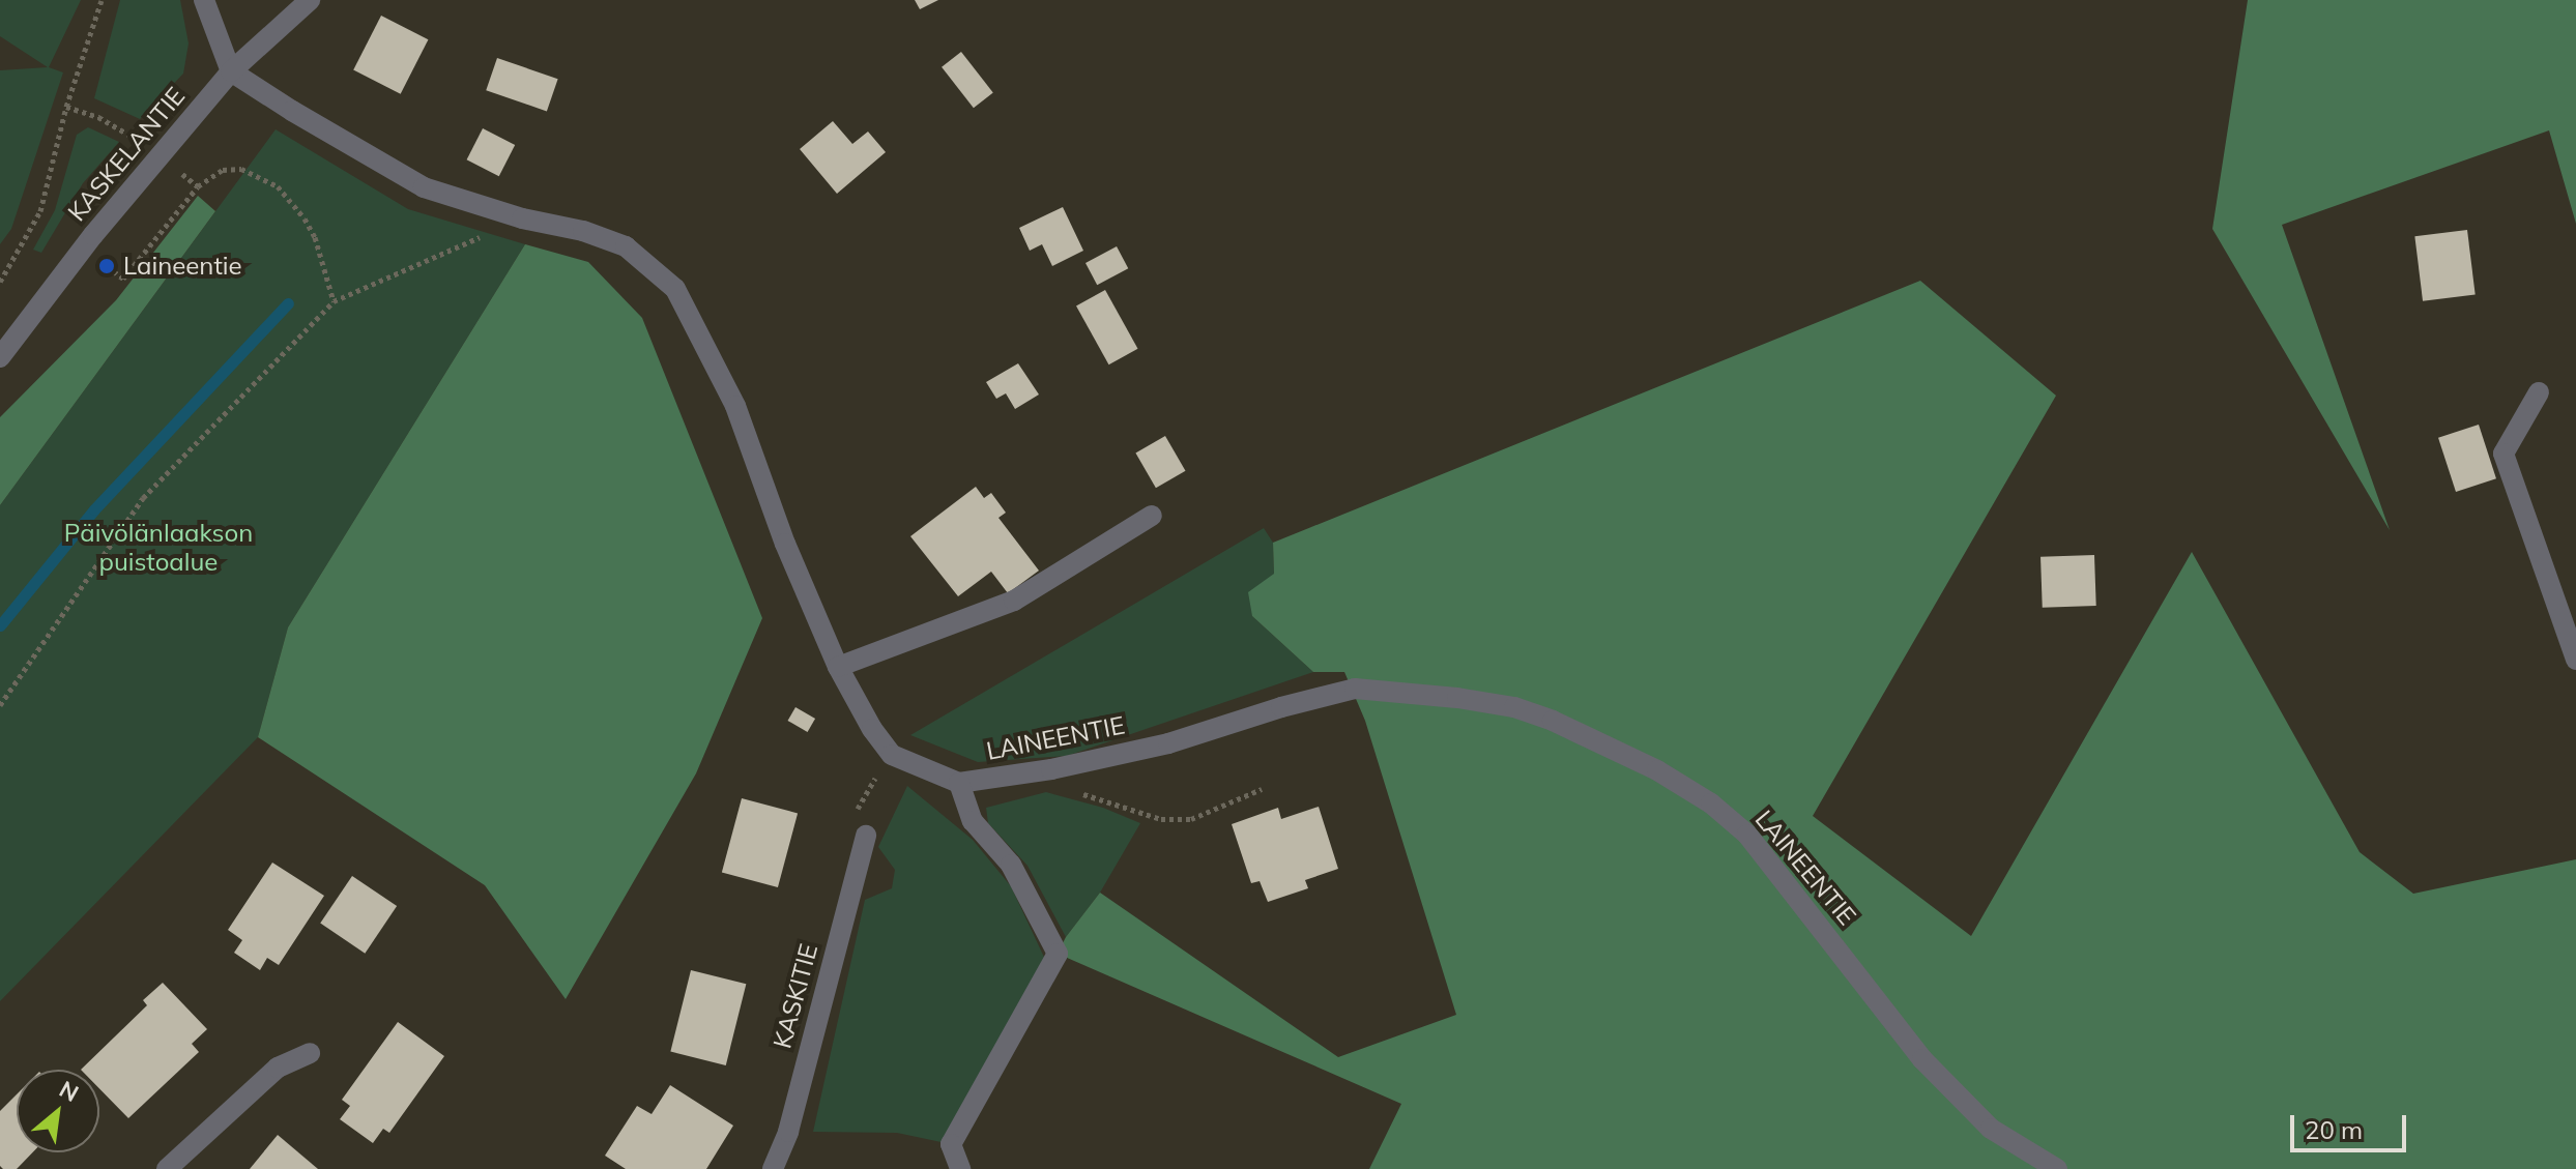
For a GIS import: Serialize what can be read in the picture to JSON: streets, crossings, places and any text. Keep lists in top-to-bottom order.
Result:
{
  "streets": {
    "street": ["KASKELANTIE", "LAINEENTIE", "KASKITIE"]
  },
  "crossings": [
    ["KASKELANTIE", "LAINEENTIE"]
  ],
  "parks": ["Päivölänlaakson puistoalue"],
  "places": ["Laineentie"],
  "scale_bar": "20 m",
  "north": "top right"
}
